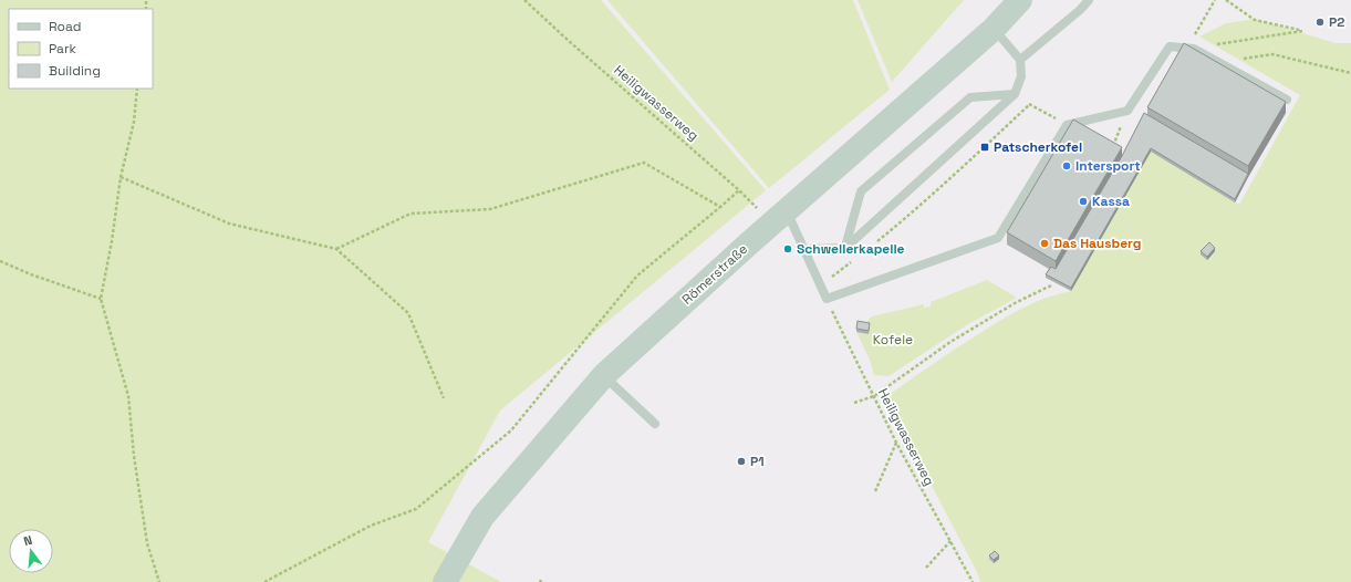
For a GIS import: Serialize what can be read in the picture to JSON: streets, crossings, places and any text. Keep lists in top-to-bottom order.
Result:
{
  "streets": {
    "main road": ["Römerstraße"],
    "path": ["Heiligwasserweg"]
  },
  "crossings": [
    ["Heiligwasserweg", "Römerstraße"]
  ],
  "parks": ["Kofele"],
  "places": {
    "other": [
      "P2",
      "Intersport",
      "Kassa",
      "Das Hausberg",
      "Schwellerkapelle",
      "P1"
    ],
    "transit": ["Patscherkofel"]
  },
  "legend": ["Road", "Park", "Building"],
  "north": "top"
}
